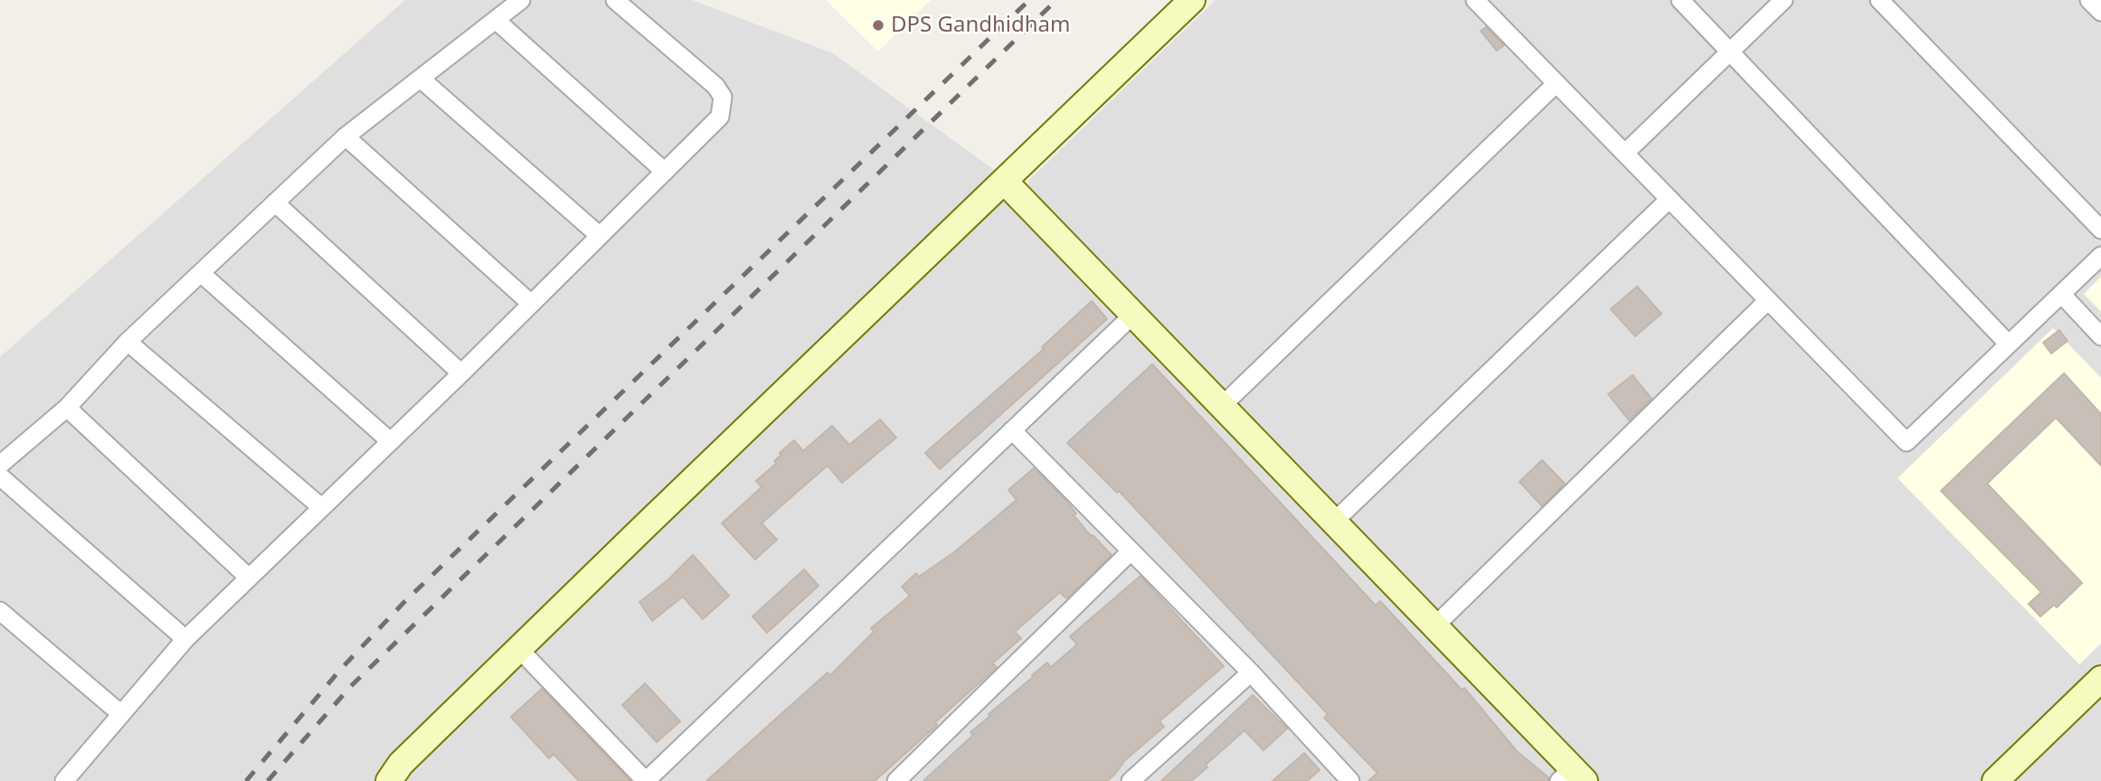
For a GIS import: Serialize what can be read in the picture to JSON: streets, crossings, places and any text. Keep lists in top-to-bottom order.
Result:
{
  "places": ["DPS Gandhidham"]
}
